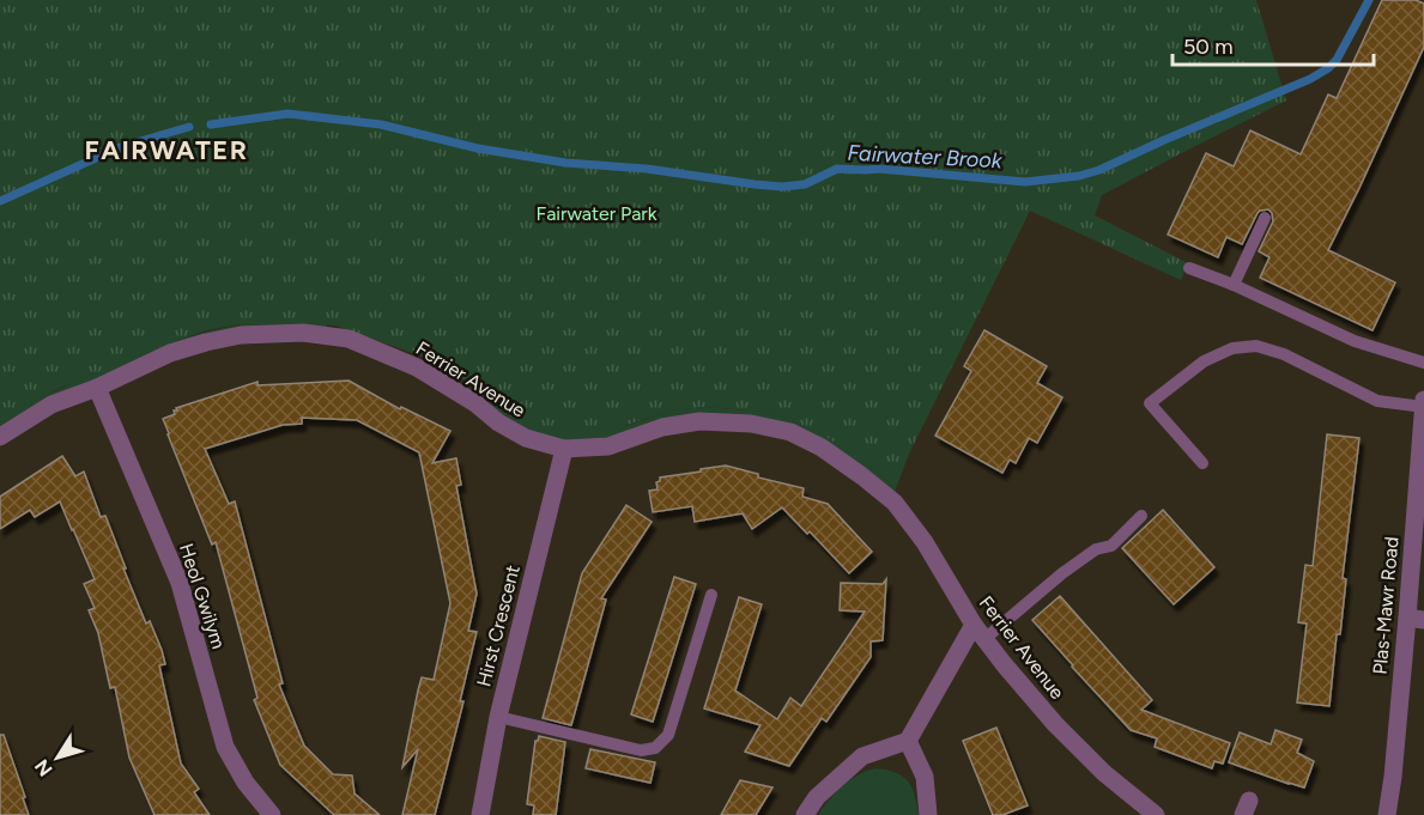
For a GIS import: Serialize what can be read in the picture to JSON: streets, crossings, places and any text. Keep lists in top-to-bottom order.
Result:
{
  "streets": {
    "street": [
      "Ferrier Avenue",
      "Heol Gwilym",
      "Plas-Mawr Road",
      "Hirst Crescent"
    ]
  },
  "crossings": [
    ["Ferrier Avenue", "Heol Gwilym"],
    ["Ferrier Avenue", "Hirst Crescent"]
  ],
  "districts": ["FAIRWATER"],
  "water": ["Fairwater Brook"],
  "parks": ["Fairwater Park"],
  "scale_bar": "50 m",
  "north": "bottom left"
}
